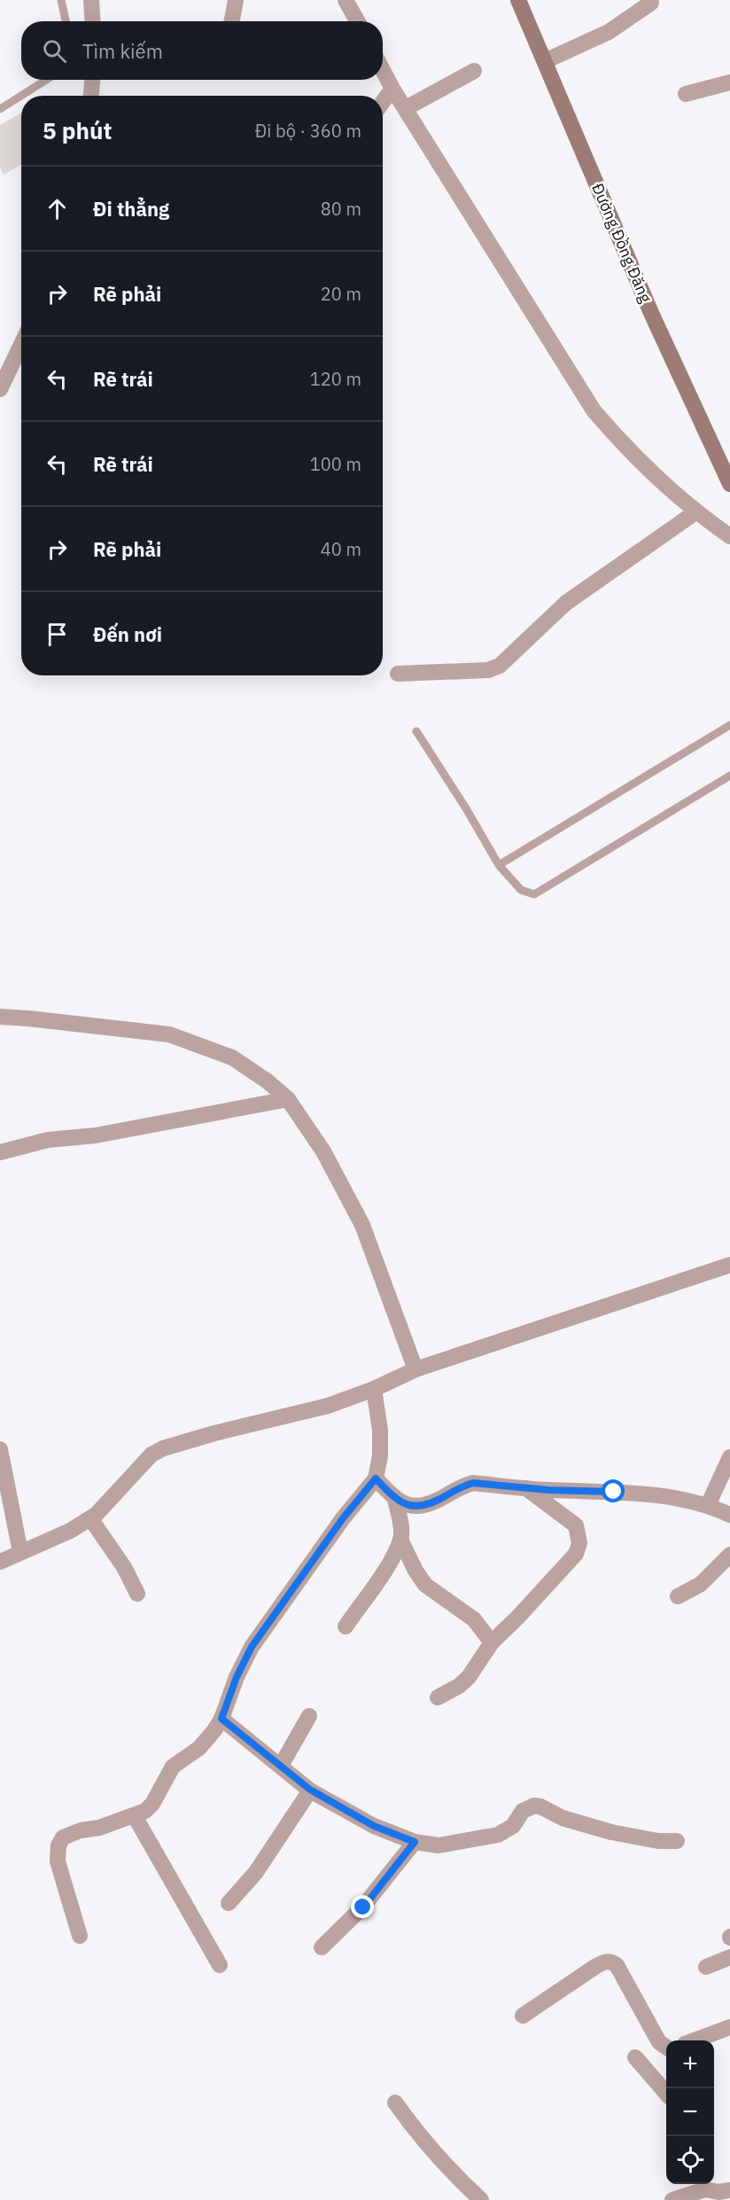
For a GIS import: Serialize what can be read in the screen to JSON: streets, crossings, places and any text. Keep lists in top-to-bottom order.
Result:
{
  "streets": {
    "main road": ["Đường Đồng Đăng"]
  },
  "page": {
    "search": "Tìm kiếm",
    "heading": ["5 phút", "Đi bộ · 360 m"],
    "list": [
      ["Đi thẳng", "80 m"],
      ["Rẽ phải", "20 m"],
      ["Rẽ trái", "120 m"],
      ["Rẽ trái", "100 m"],
      ["Rẽ phải", "40 m"],
      "Đến nơi"
    ],
    "map_buttons": ["+", "−"]
  }
}
